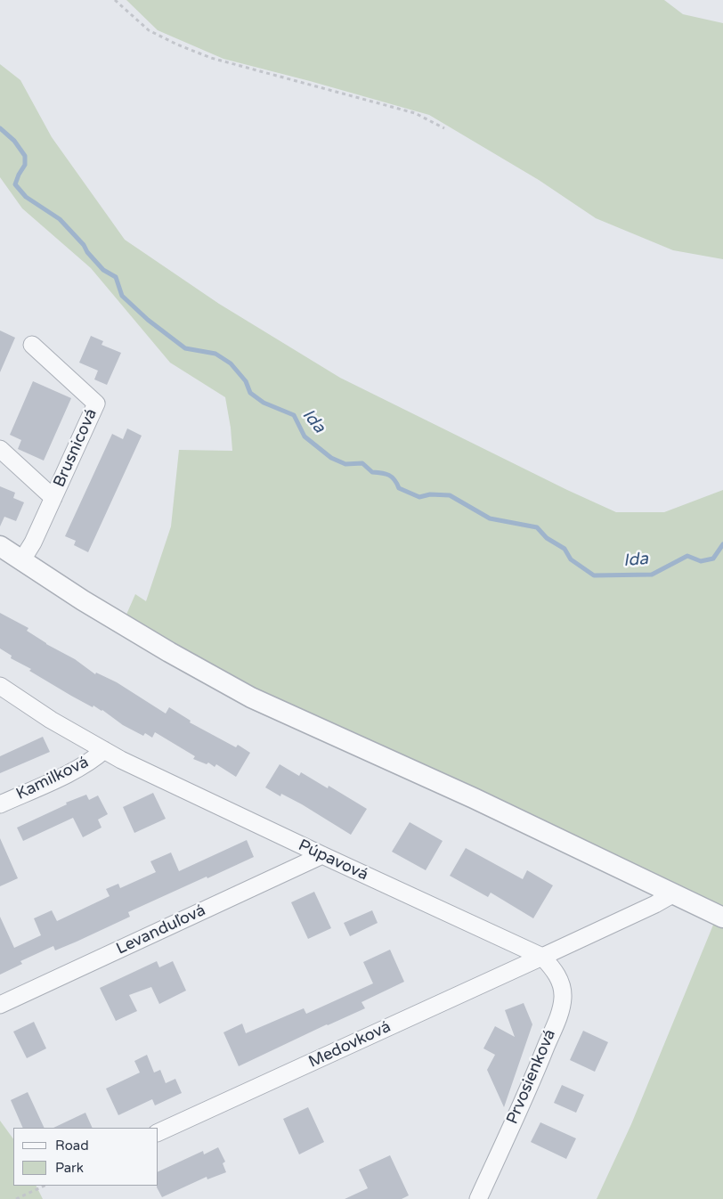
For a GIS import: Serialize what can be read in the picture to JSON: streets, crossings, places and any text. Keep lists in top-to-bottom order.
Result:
{
  "streets": {
    "street": [
      "Brusnicová",
      "Kamilková",
      "Púpavová",
      "Levanduľová",
      "Medovková",
      "Prvosienková"
    ]
  },
  "crossings": [
    ["Kamilková", "Púpavová"],
    ["Púpavová", "Levanduľová"],
    ["Púpavová", "Medovková"],
    ["Púpavová", "Prvosienková"],
    ["Medovková", "Prvosienková"]
  ],
  "water": ["Ida"],
  "legend": ["Road", "Park"]
}
